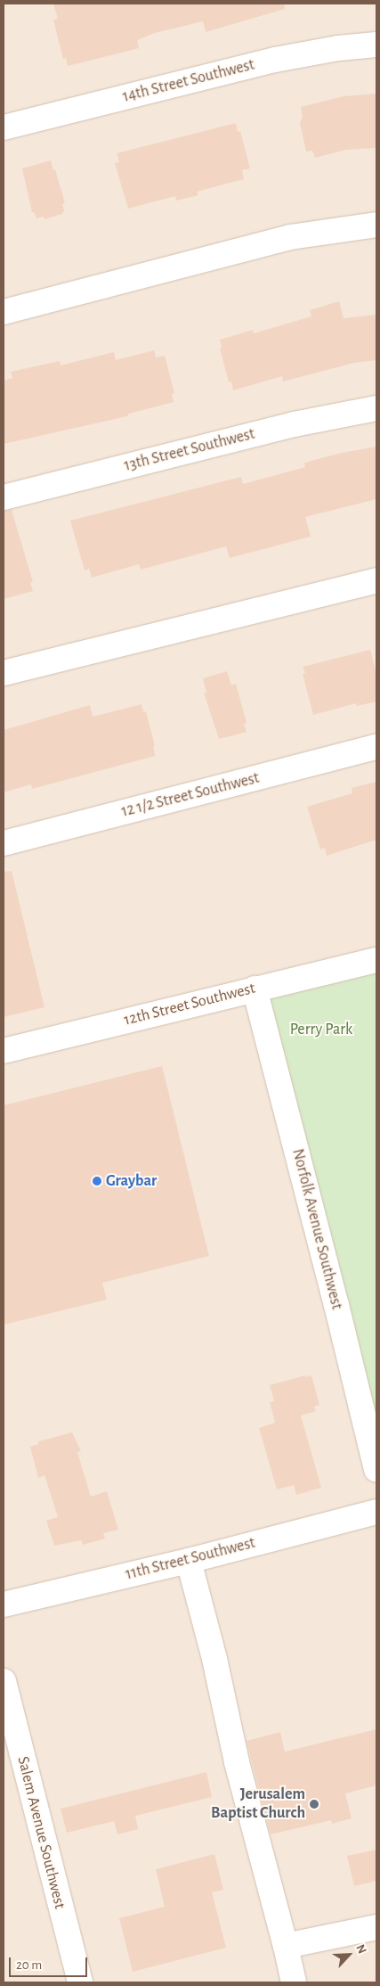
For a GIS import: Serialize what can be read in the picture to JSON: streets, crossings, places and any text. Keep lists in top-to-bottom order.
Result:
{
  "streets": {
    "street": [
      "14th Street Southwest",
      "13th Street Southwest",
      "12 1/2 Street Southwest",
      "12th Street Southwest",
      "Norfolk Avenue Southwest",
      "11th Street Southwest",
      "Salem Avenue Southwest"
    ]
  },
  "crossings": [
    ["12th Street Southwest", "Norfolk Avenue Southwest"]
  ],
  "parks": ["Perry Park"],
  "places": ["Graybar", "Jerusalem Baptist Church"],
  "scale_bar": "20 m",
  "north": "top right"
}
